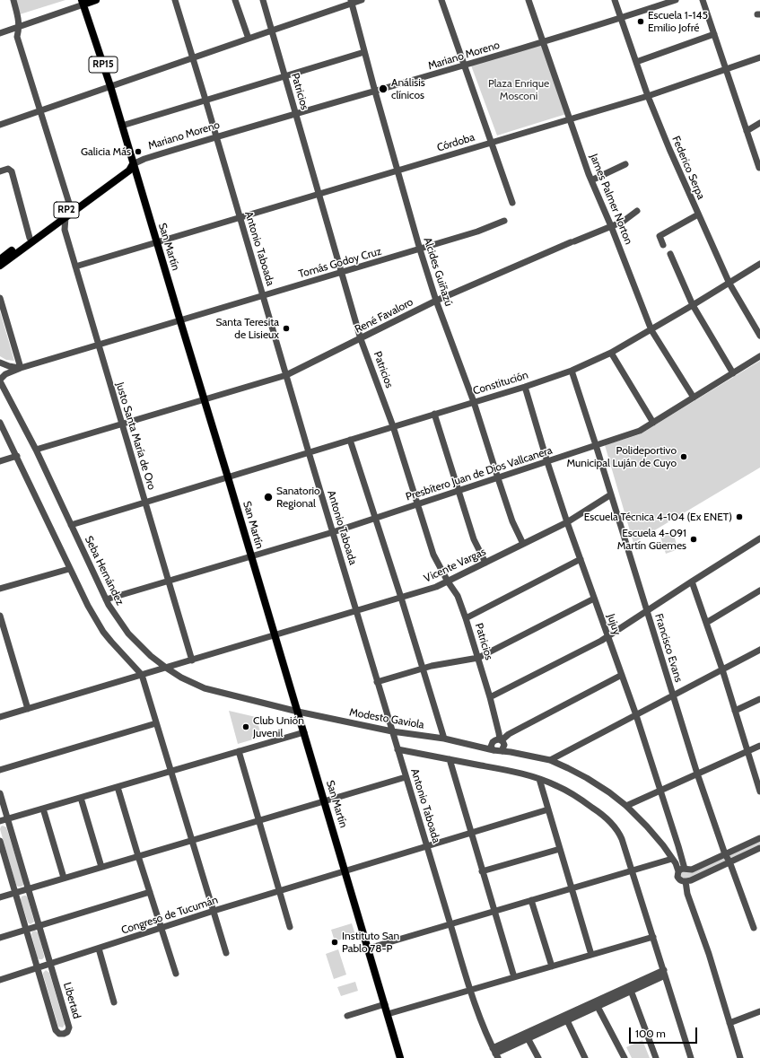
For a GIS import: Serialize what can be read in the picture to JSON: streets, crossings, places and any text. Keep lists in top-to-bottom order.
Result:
{
  "streets": {
    "main road": ["RP15", "RP2", "San Martín"],
    "street": [
      "Mariano Moreno",
      "Patricios",
      "Córdoba",
      "Federico Serpa",
      "James Palmer Norton",
      "Antonio Taboada",
      "Tomás Godoy Cruz",
      "Alcides Guiñazú",
      "René Favaloro",
      "Constitución",
      "Justo Santa María de Oro",
      "Presbítero Juan de Dios Vallcanera",
      "Vicente Vargas",
      "Seba Hernández",
      "Jujuy",
      "Francisco Evans",
      "Modesto Gaviola",
      "Congreso de Tucumán",
      "Libertad"
    ]
  },
  "crossings": [
    ["Mariano Moreno", "Patricios"],
    ["Mariano Moreno", "Federico Serpa"],
    ["Mariano Moreno", "James Palmer Norton"],
    ["Mariano Moreno", "RP2"],
    ["Mariano Moreno", "San Martín"],
    ["Mariano Moreno", "Antonio Taboada"],
    ["Mariano Moreno", "Alcides Guiñazú"],
    ["Patricios", "Córdoba"],
    ["Patricios", "Tomás Godoy Cruz"],
    ["Patricios", "René Favaloro"],
    ["Patricios", "Constitución"],
    ["Patricios", "Presbítero Juan de Dios Vallcanera"],
    ["Patricios", "Vicente Vargas"],
    ["Patricios", "Modesto Gaviola"],
    ["Córdoba", "Federico Serpa"],
    ["Córdoba", "James Palmer Norton"],
    ["Córdoba", "San Martín"],
    ["Córdoba", "Antonio Taboada"],
    ["Córdoba", "Alcides Guiñazú"],
    ["Córdoba", "Justo Santa María de Oro"],
    ["Federico Serpa", "Constitución"],
    ["James Palmer Norton", "René Favaloro"],
    ["James Palmer Norton", "Constitución"],
    ["James Palmer Norton", "Presbítero Juan de Dios Vallcanera"],
    ["RP2", "San Martín"],
    ["RP2", "Justo Santa María de Oro"],
    ["San Martín", "Tomás Godoy Cruz"],
    ["San Martín", "René Favaloro"],
    ["San Martín", "Constitución"],
    ["San Martín", "Presbítero Juan de Dios Vallcanera"],
    ["San Martín", "Vicente Vargas"],
    ["San Martín", "Seba Hernández"],
    ["San Martín", "Modesto Gaviola"],
    ["San Martín", "Congreso de Tucumán"],
    ["Antonio Taboada", "Tomás Godoy Cruz"],
    ["Antonio Taboada", "René Favaloro"],
    ["Antonio Taboada", "Constitución"],
    ["Antonio Taboada", "Presbítero Juan de Dios Vallcanera"],
    ["Antonio Taboada", "Vicente Vargas"],
    ["Antonio Taboada", "Modesto Gaviola"],
    ["Antonio Taboada", "Congreso de Tucumán"],
    ["Tomás Godoy Cruz", "Alcides Guiñazú"],
    ["Tomás Godoy Cruz", "Justo Santa María de Oro"],
    ["Tomás Godoy Cruz", "Seba Hernández"],
    ["Alcides Guiñazú", "René Favaloro"],
    ["Alcides Guiñazú", "Constitución"],
    ["Alcides Guiñazú", "Presbítero Juan de Dios Vallcanera"],
    ["Alcides Guiñazú", "Vicente Vargas"],
    ["René Favaloro", "Justo Santa María de Oro"],
    ["René Favaloro", "Seba Hernández"],
    ["Constitución", "Justo Santa María de Oro"],
    ["Constitución", "Seba Hernández"],
    ["Constitución", "Jujuy"],
    ["Constitución", "Francisco Evans"],
    ["Justo Santa María de Oro", "Presbítero Juan de Dios Vallcanera"],
    ["Justo Santa María de Oro", "Vicente Vargas"],
    ["Presbítero Juan de Dios Vallcanera", "Seba Hernández"],
    ["Presbítero Juan de Dios Vallcanera", "Jujuy"],
    ["Presbítero Juan de Dios Vallcanera", "Francisco Evans"],
    ["Vicente Vargas", "Seba Hernández"],
    ["Vicente Vargas", "Jujuy"],
    ["Vicente Vargas", "Francisco Evans"],
    ["Seba Hernández", "Modesto Gaviola"],
    ["Jujuy", "Modesto Gaviola"],
    ["Congreso de Tucumán", "Libertad"]
  ],
  "parks": ["Plaza Enrique Mosconi"],
  "places": [
    "Escuela 1-145 Emilio Jofré",
    "Análisis clínicos",
    "Galicia Más",
    "Santa Teresita de Lisieux",
    "Polideportivo Municipal Luján de Cuyo",
    "Sanatorio Regional",
    "Escuela Técnica 4-104 (Ex ENET)",
    "Escuela 4-091 Martín Güemes",
    "Club Unión Juvenil",
    "Instituto San Pablo 78-P"
  ],
  "scale_bar": "100 m"
}
